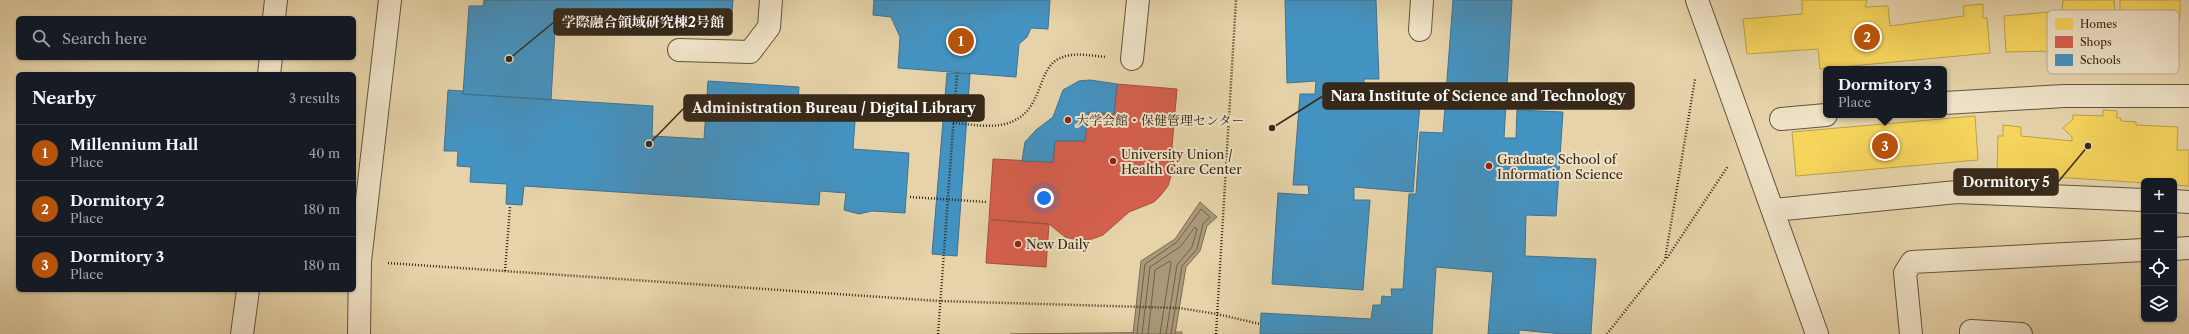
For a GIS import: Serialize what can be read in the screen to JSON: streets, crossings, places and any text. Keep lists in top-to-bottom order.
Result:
{
  "places": [
    "学際融合領域研究棟2号館",
    "大学会館・保健管理センター",
    "Nara Institute of Science and Technology",
    "Administration Bureau / Digital Library",
    "Dormitory 5",
    "University Union / Health Care Center",
    "Graduate School of Information Science",
    "New Daily"
  ],
  "legend": ["Homes", "Shops", "Schools"],
  "page": {
    "search": "Search here",
    "pins": ["2", "1", "3"],
    "popup": ["Dormitory 3", "Place"],
    "heading": ["Nearby", "3 results"],
    "list": [
      {
        "mark": "1",
        "name": "Millennium Hall",
        "note": "Place",
        "value": "40 m"
      },
      {
        "mark": "2",
        "name": "Dormitory 2",
        "note": "Place",
        "value": "180 m"
      },
      {
        "mark": "3",
        "name": "Dormitory 3",
        "note": "Place",
        "value": "180 m"
      }
    ],
    "map_buttons": ["+", "−"]
  }
}
